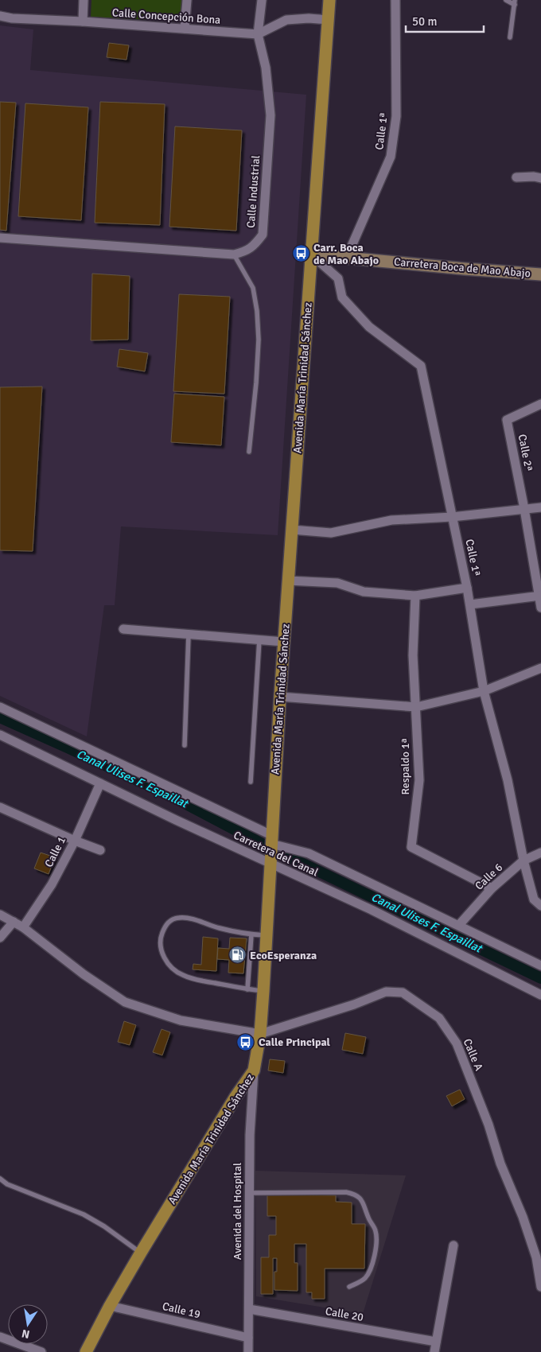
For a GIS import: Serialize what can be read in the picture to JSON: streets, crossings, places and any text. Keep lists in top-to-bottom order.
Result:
{
  "streets": {
    "main road": ["Avenida María Trinidad Sánchez"],
    "street": [
      "Calle Concepción Bona",
      "Calle 1ª",
      "Calle Industrial",
      "Carretera Boca de Mao Abajo",
      "Calle 2ª",
      "Respaldo 1ª",
      "Calle 1",
      "Carretera del Canal",
      "Calle 6",
      "Calle A",
      "Avenida del Hospital",
      "Calle 19",
      "Calle 20"
    ]
  },
  "crossings": [
    ["Calle Concepción Bona", "Calle Industrial"],
    ["Calle 1ª", "Carretera Boca de Mao Abajo"],
    ["Calle 1ª", "Avenida María Trinidad Sánchez"],
    ["Calle 1ª", "Calle 6"],
    ["Carretera Boca de Mao Abajo", "Avenida María Trinidad Sánchez"],
    ["Avenida María Trinidad Sánchez", "Carretera del Canal"],
    ["Avenida María Trinidad Sánchez", "Calle A"],
    ["Avenida María Trinidad Sánchez", "Avenida del Hospital"],
    ["Avenida María Trinidad Sánchez", "Calle 19"],
    ["Respaldo 1ª", "Calle 6"],
    ["Calle 1", "Carretera del Canal"],
    ["Carretera del Canal", "Calle 6"],
    ["Avenida del Hospital", "Calle 19"],
    ["Avenida del Hospital", "Calle 20"]
  ],
  "water": ["Canal Ulises F. Espaillat"],
  "places": {
    "bus stop": ["Carr. Boca de Mao Abajo", "Calle Principal"],
    "fuel station": ["EcoEsperanza"]
  },
  "scale_bar": "50 m",
  "north": "bottom"
}
